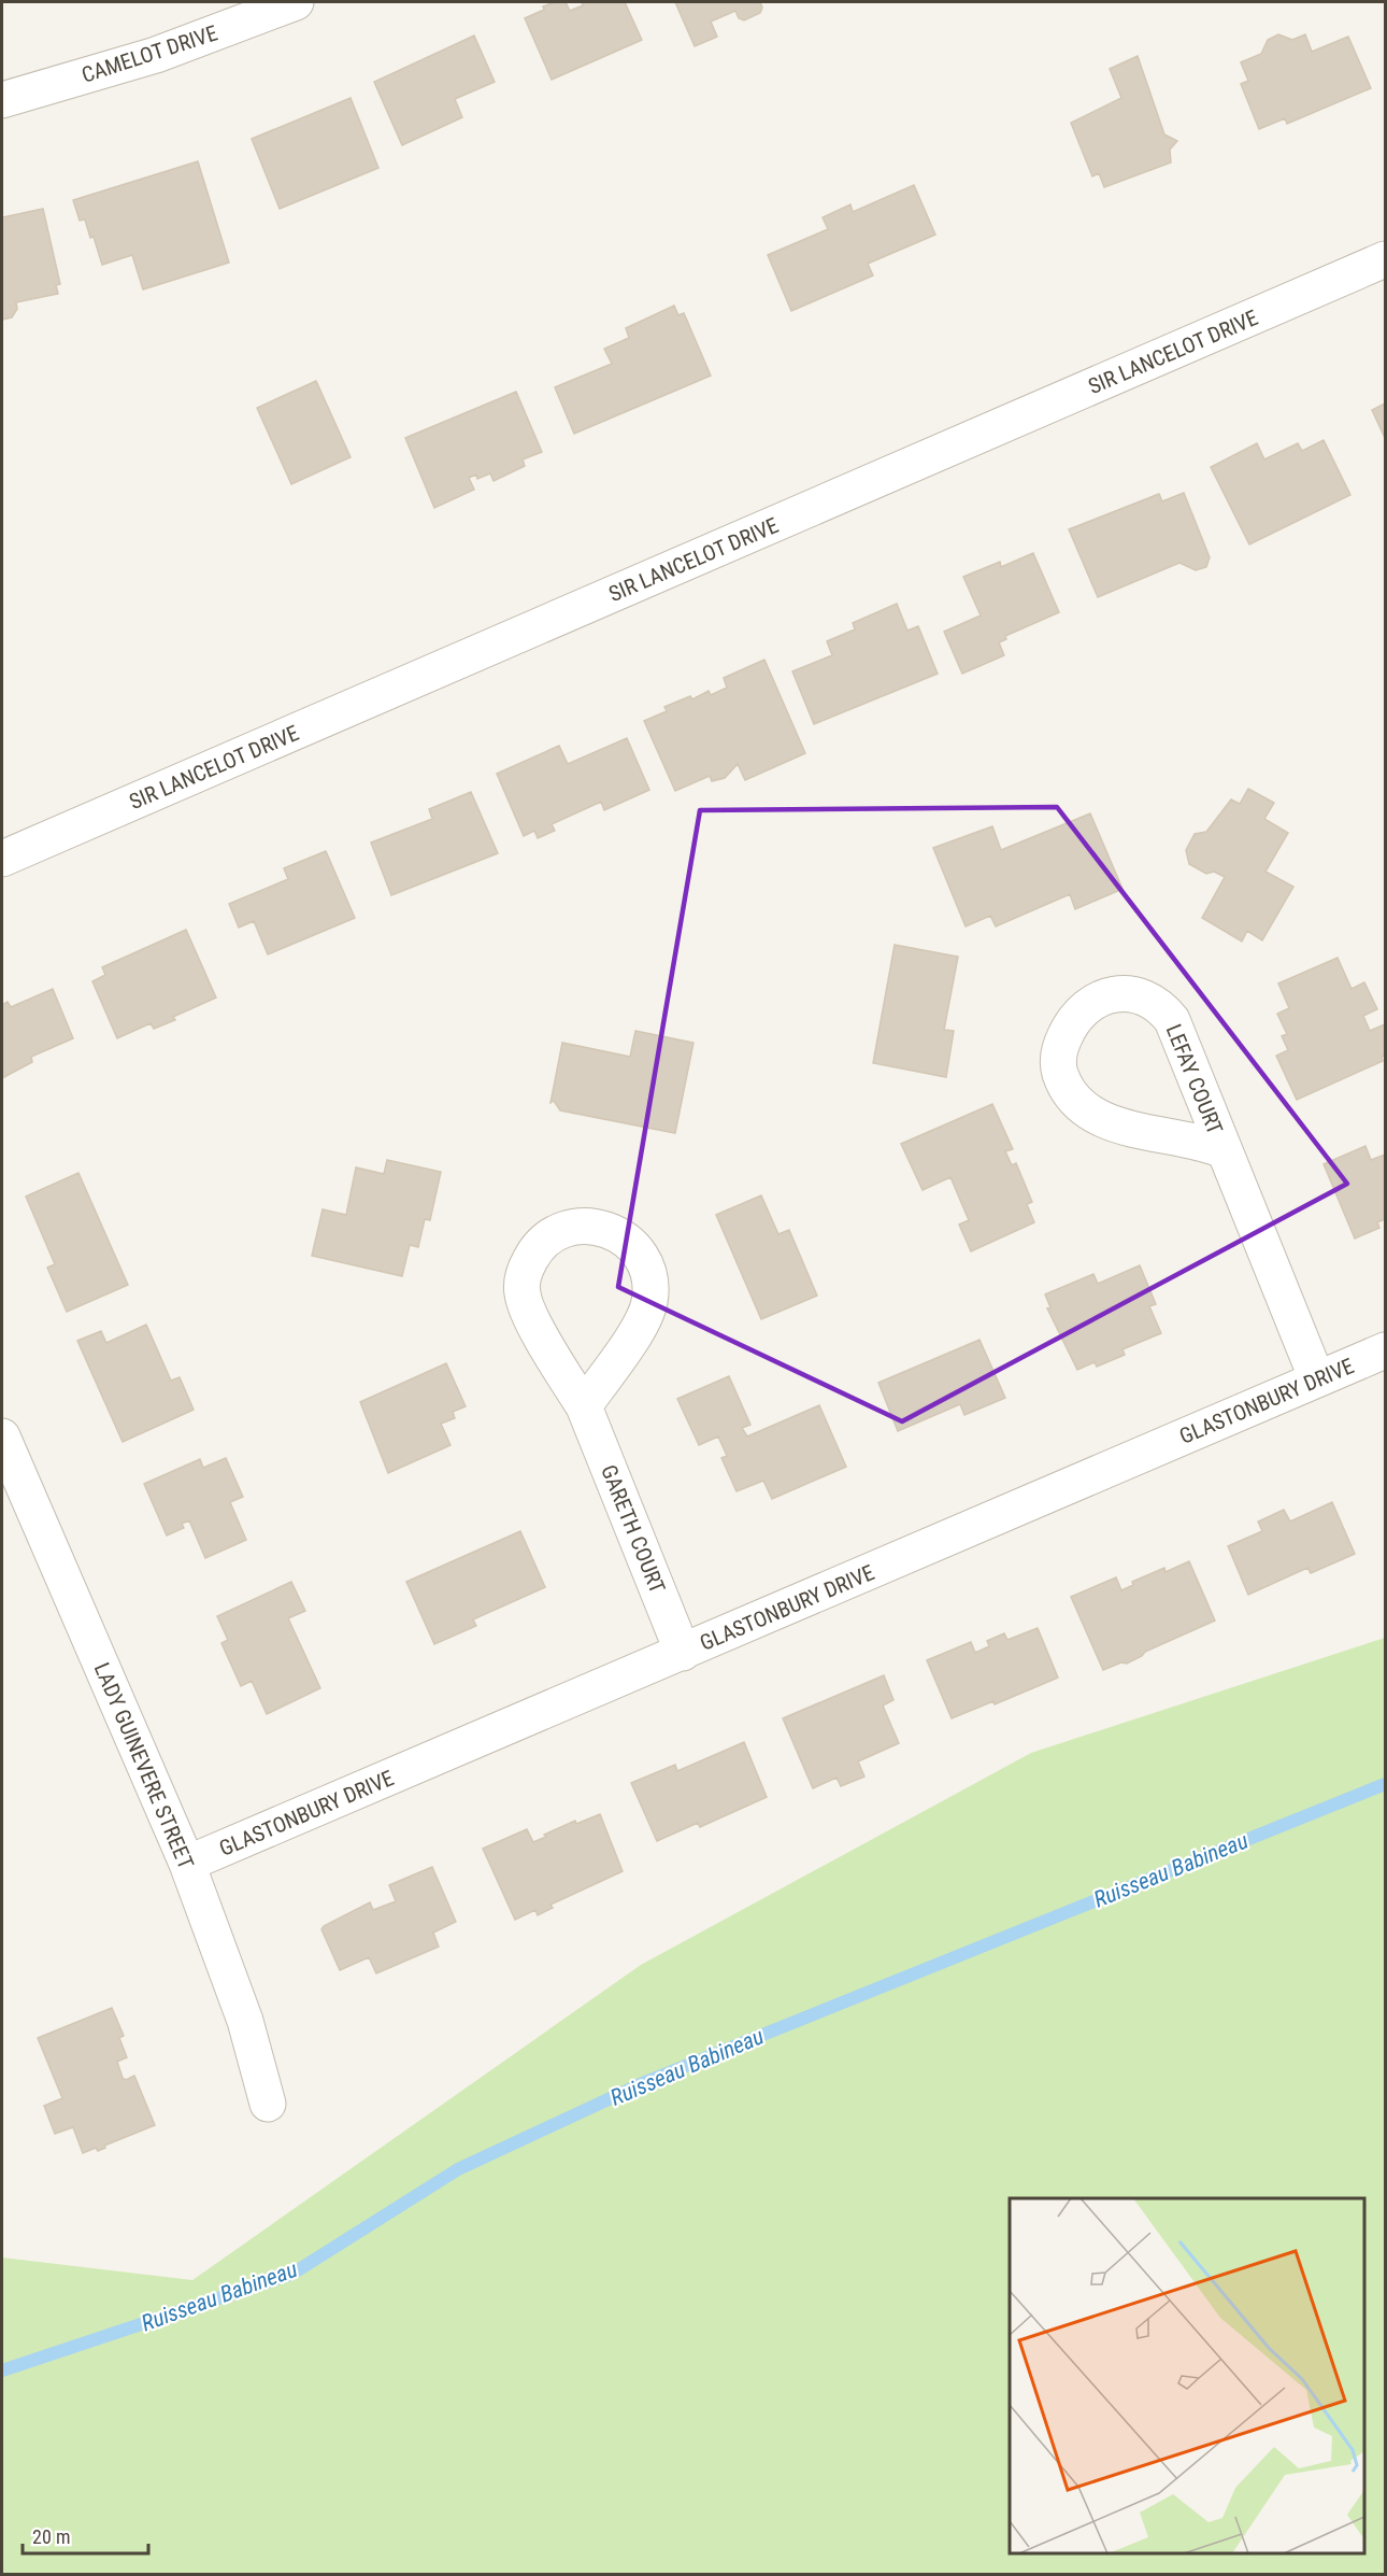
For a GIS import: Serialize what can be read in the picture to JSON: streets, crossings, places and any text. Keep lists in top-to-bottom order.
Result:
{
  "streets": {
    "street": [
      "CAMELOT DRIVE",
      "SIR LANCELOT DRIVE",
      "LEFAY COURT",
      "GLASTONBURY DRIVE",
      "GARETH COURT",
      "LADY GUINEVERE STREET"
    ]
  },
  "crossings": [
    ["LEFAY COURT", "GLASTONBURY DRIVE"],
    ["GLASTONBURY DRIVE", "GARETH COURT"],
    ["GLASTONBURY DRIVE", "LADY GUINEVERE STREET"]
  ],
  "water": ["Ruisseau Babineau"],
  "scale_bar": "20 m"
}
